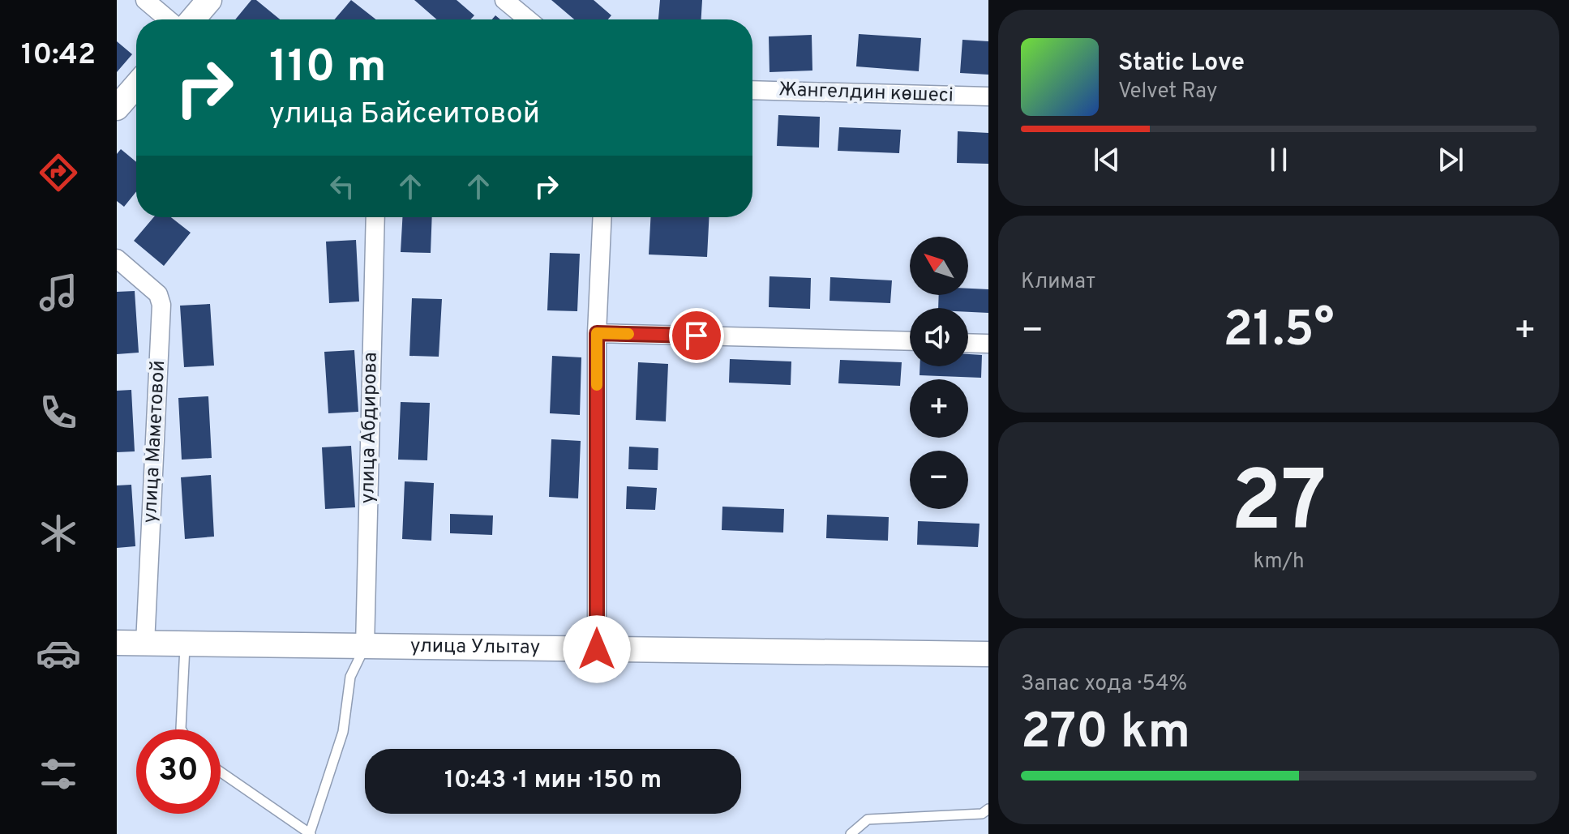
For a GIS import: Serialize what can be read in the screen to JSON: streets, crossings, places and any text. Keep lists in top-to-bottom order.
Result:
{
  "streets": {
    "street": [
      "Жангелдин көшесі",
      "улица Абдирова",
      "улица Маметовой",
      "улица Улытау"
    ]
  },
  "crossings": [
    ["улица Абдирова", "улица Улытау"],
    ["улица Маметовой", "улица Улытау"]
  ],
  "north": "top left",
  "page": {
    "tabs": "10:42",
    "turn": ["110 m", "улица Байсеитовой"],
    "song": ["Static Love", "Velvet Ray"],
    "tile": [
      "Климат",
      ["27", "km/h"],
      ["Запас хода · 54%", "270 km"]
    ],
    "map_buttons": ["+", "−"],
    "heat": ["−", "21.5°", "+"],
    "limit": "30",
    "trip": "10:43 · 1 мин · 150 m"
  }
}
